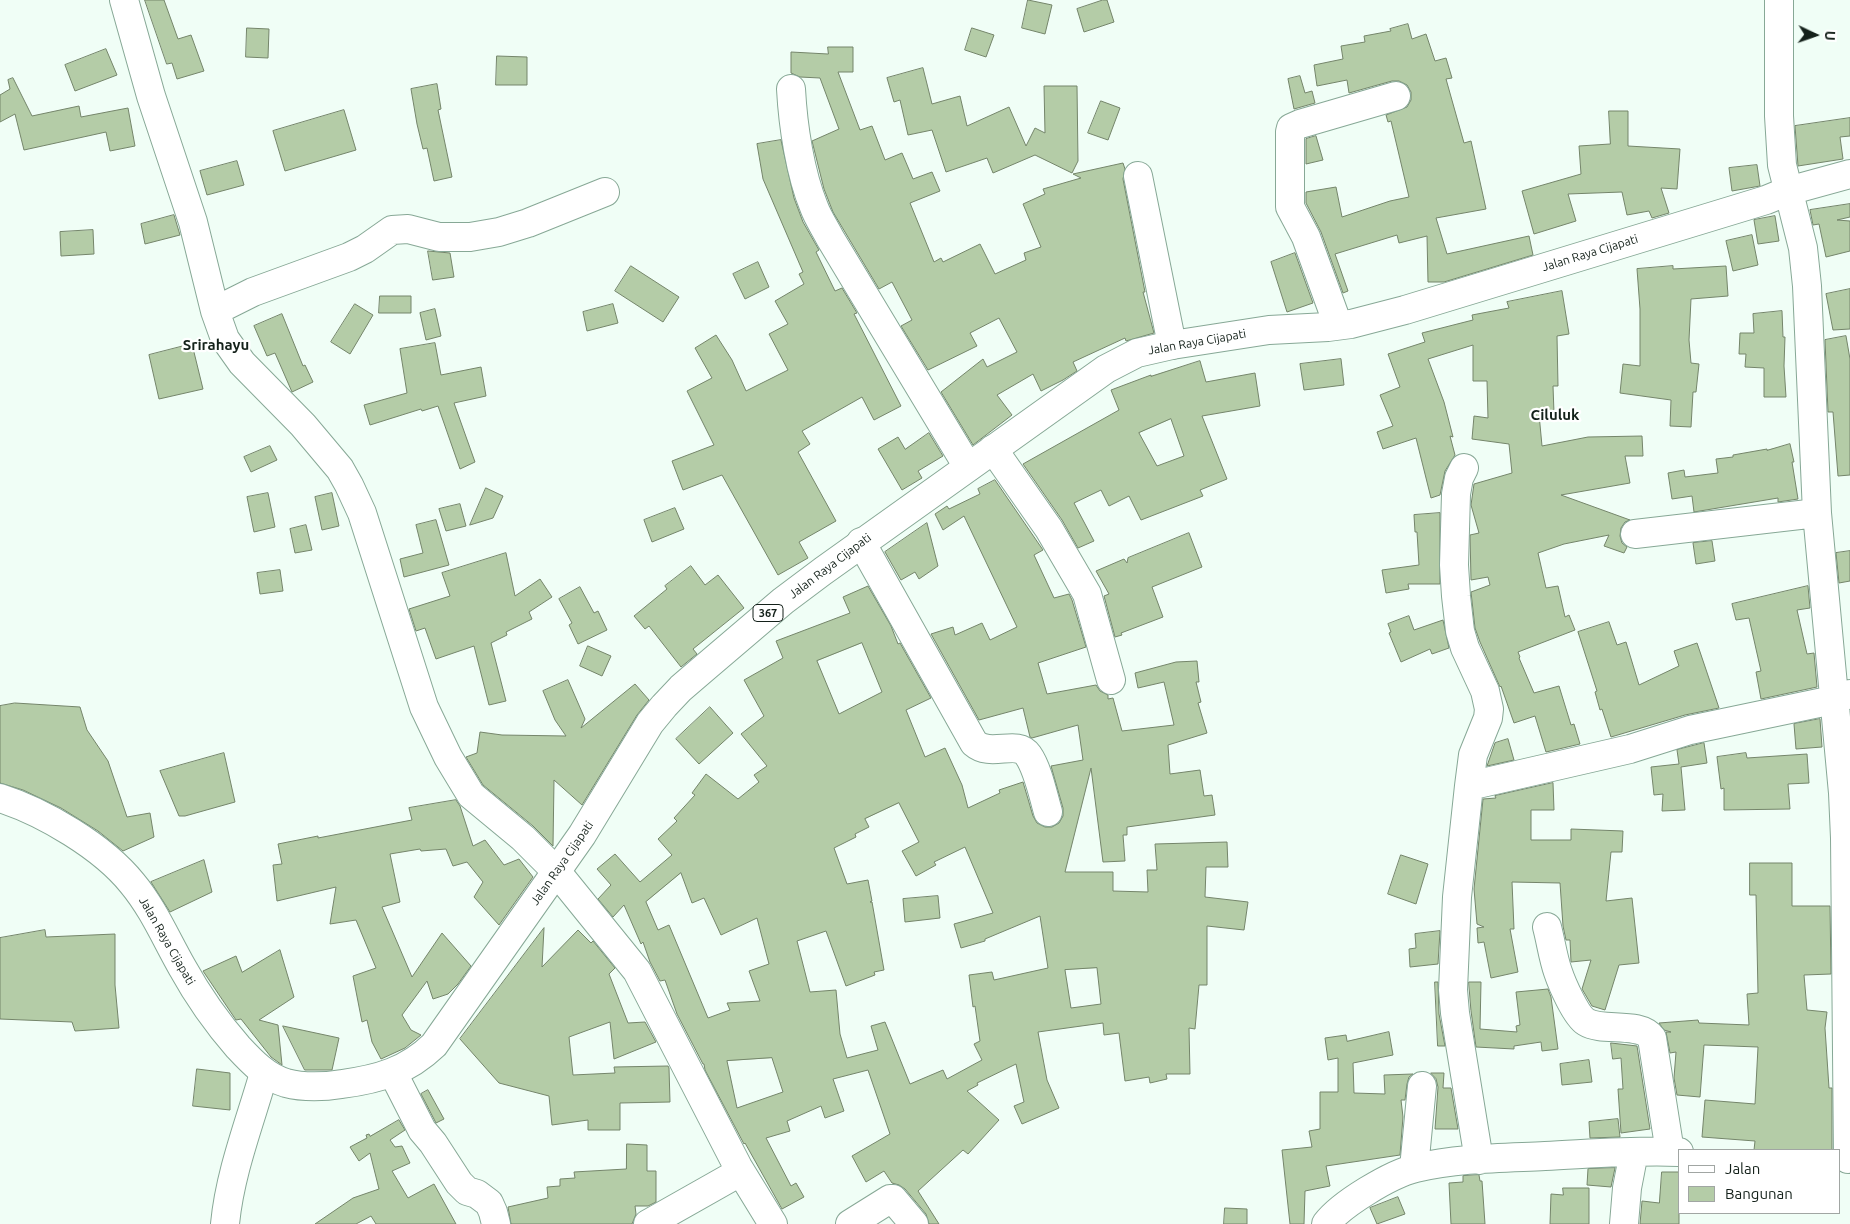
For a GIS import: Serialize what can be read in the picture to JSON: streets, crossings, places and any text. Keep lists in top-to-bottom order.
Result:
{
  "streets": {
    "street": ["Jalan Raya Cijapati", "367"]
  },
  "districts": ["Srirahayu", "Ciluluk"],
  "legend": ["Jalan", "Bangunan"],
  "north": "right"
}
